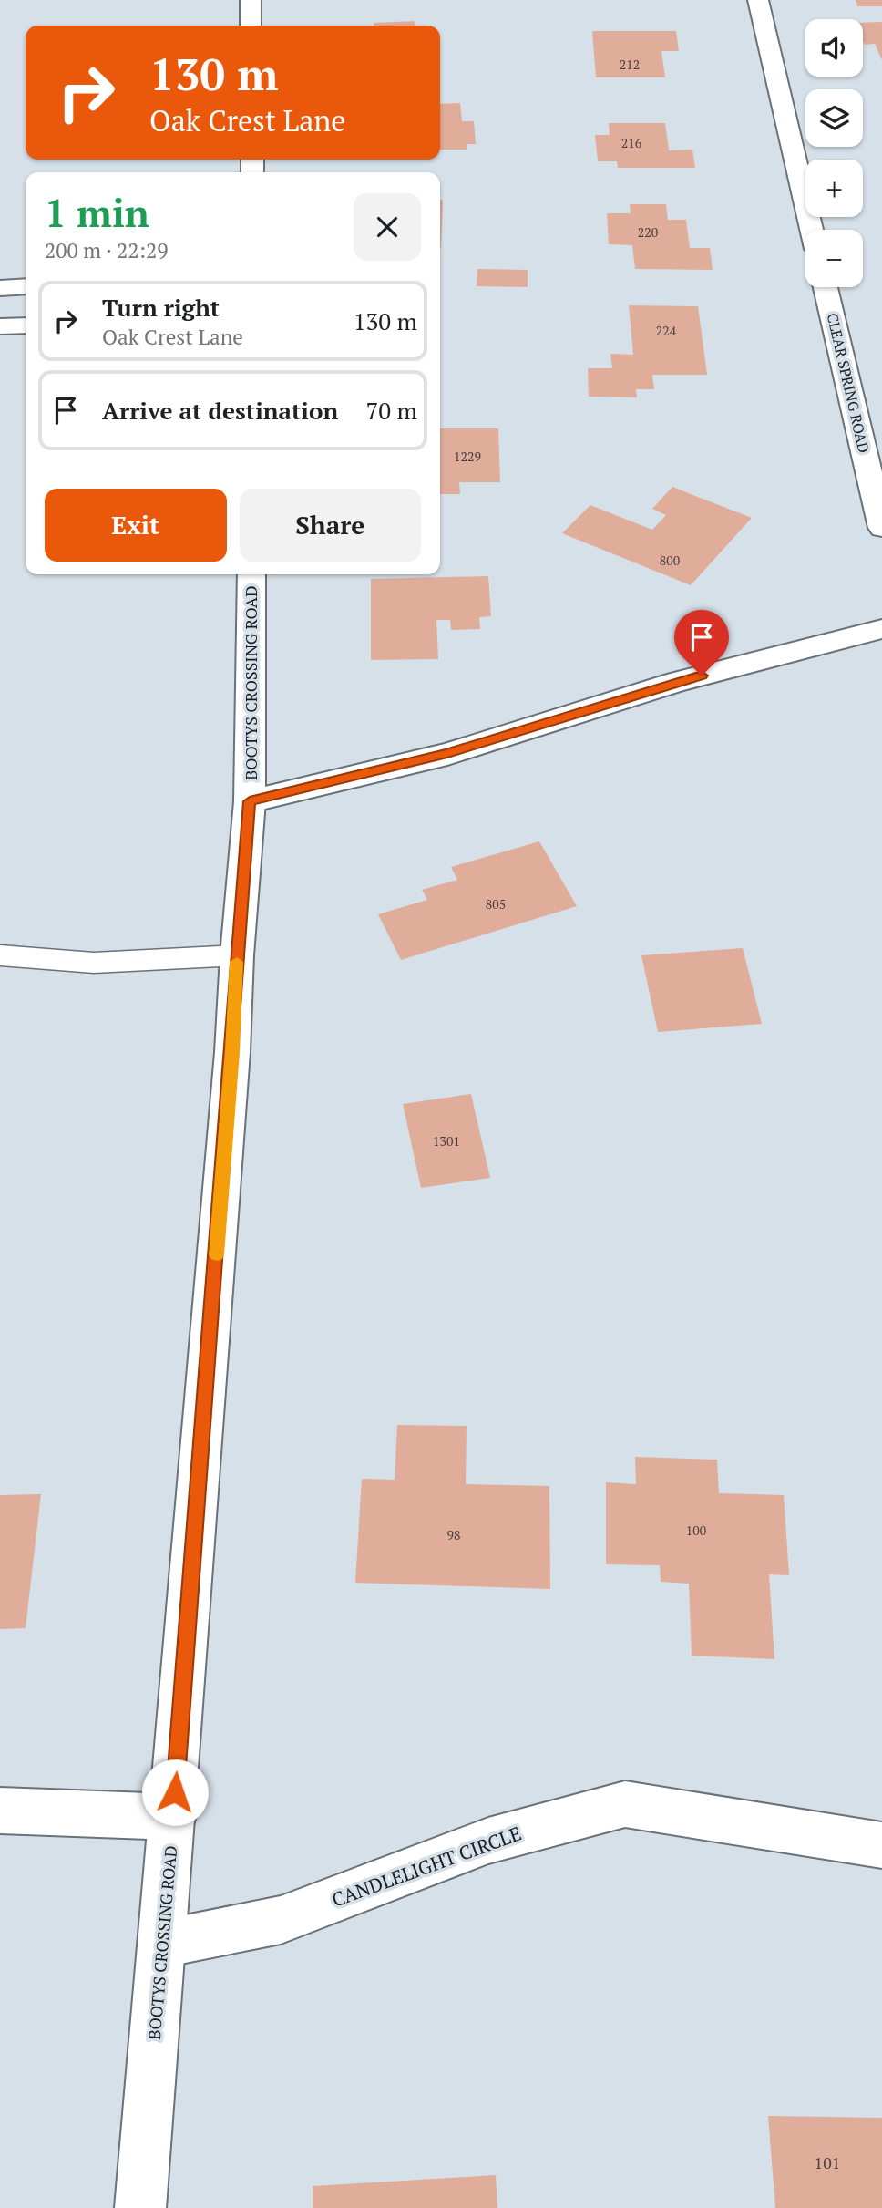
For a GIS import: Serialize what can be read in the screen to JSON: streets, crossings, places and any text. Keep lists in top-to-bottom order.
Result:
{
  "streets": {
    "street": ["CLEAR SPRING ROAD", "BOOTYS CROSSING ROAD", "CANDLELIGHT CIRCLE"]
  },
  "crossings": [
    ["BOOTYS CROSSING ROAD", "CANDLELIGHT CIRCLE"]
  ],
  "house_numbers": [
    "212",
    "216",
    "220",
    "224",
    "1229",
    "800",
    "805",
    "1301",
    "100",
    "98",
    "101"
  ],
  "page": {
    "map_buttons": ["+", "−"],
    "turn": ["130 m", "Oak Crest Lane"],
    "heading": ["1 min", "200 m · 22:29"],
    "list": [
      {
        "name": "Turn right",
        "note": "Oak Crest Lane",
        "value": "130 m"
      },
      {
        "name": "Arrive at destination",
        "value": "70 m"
      }
    ],
    "buttons": ["Exit", "Share"]
  }
}
